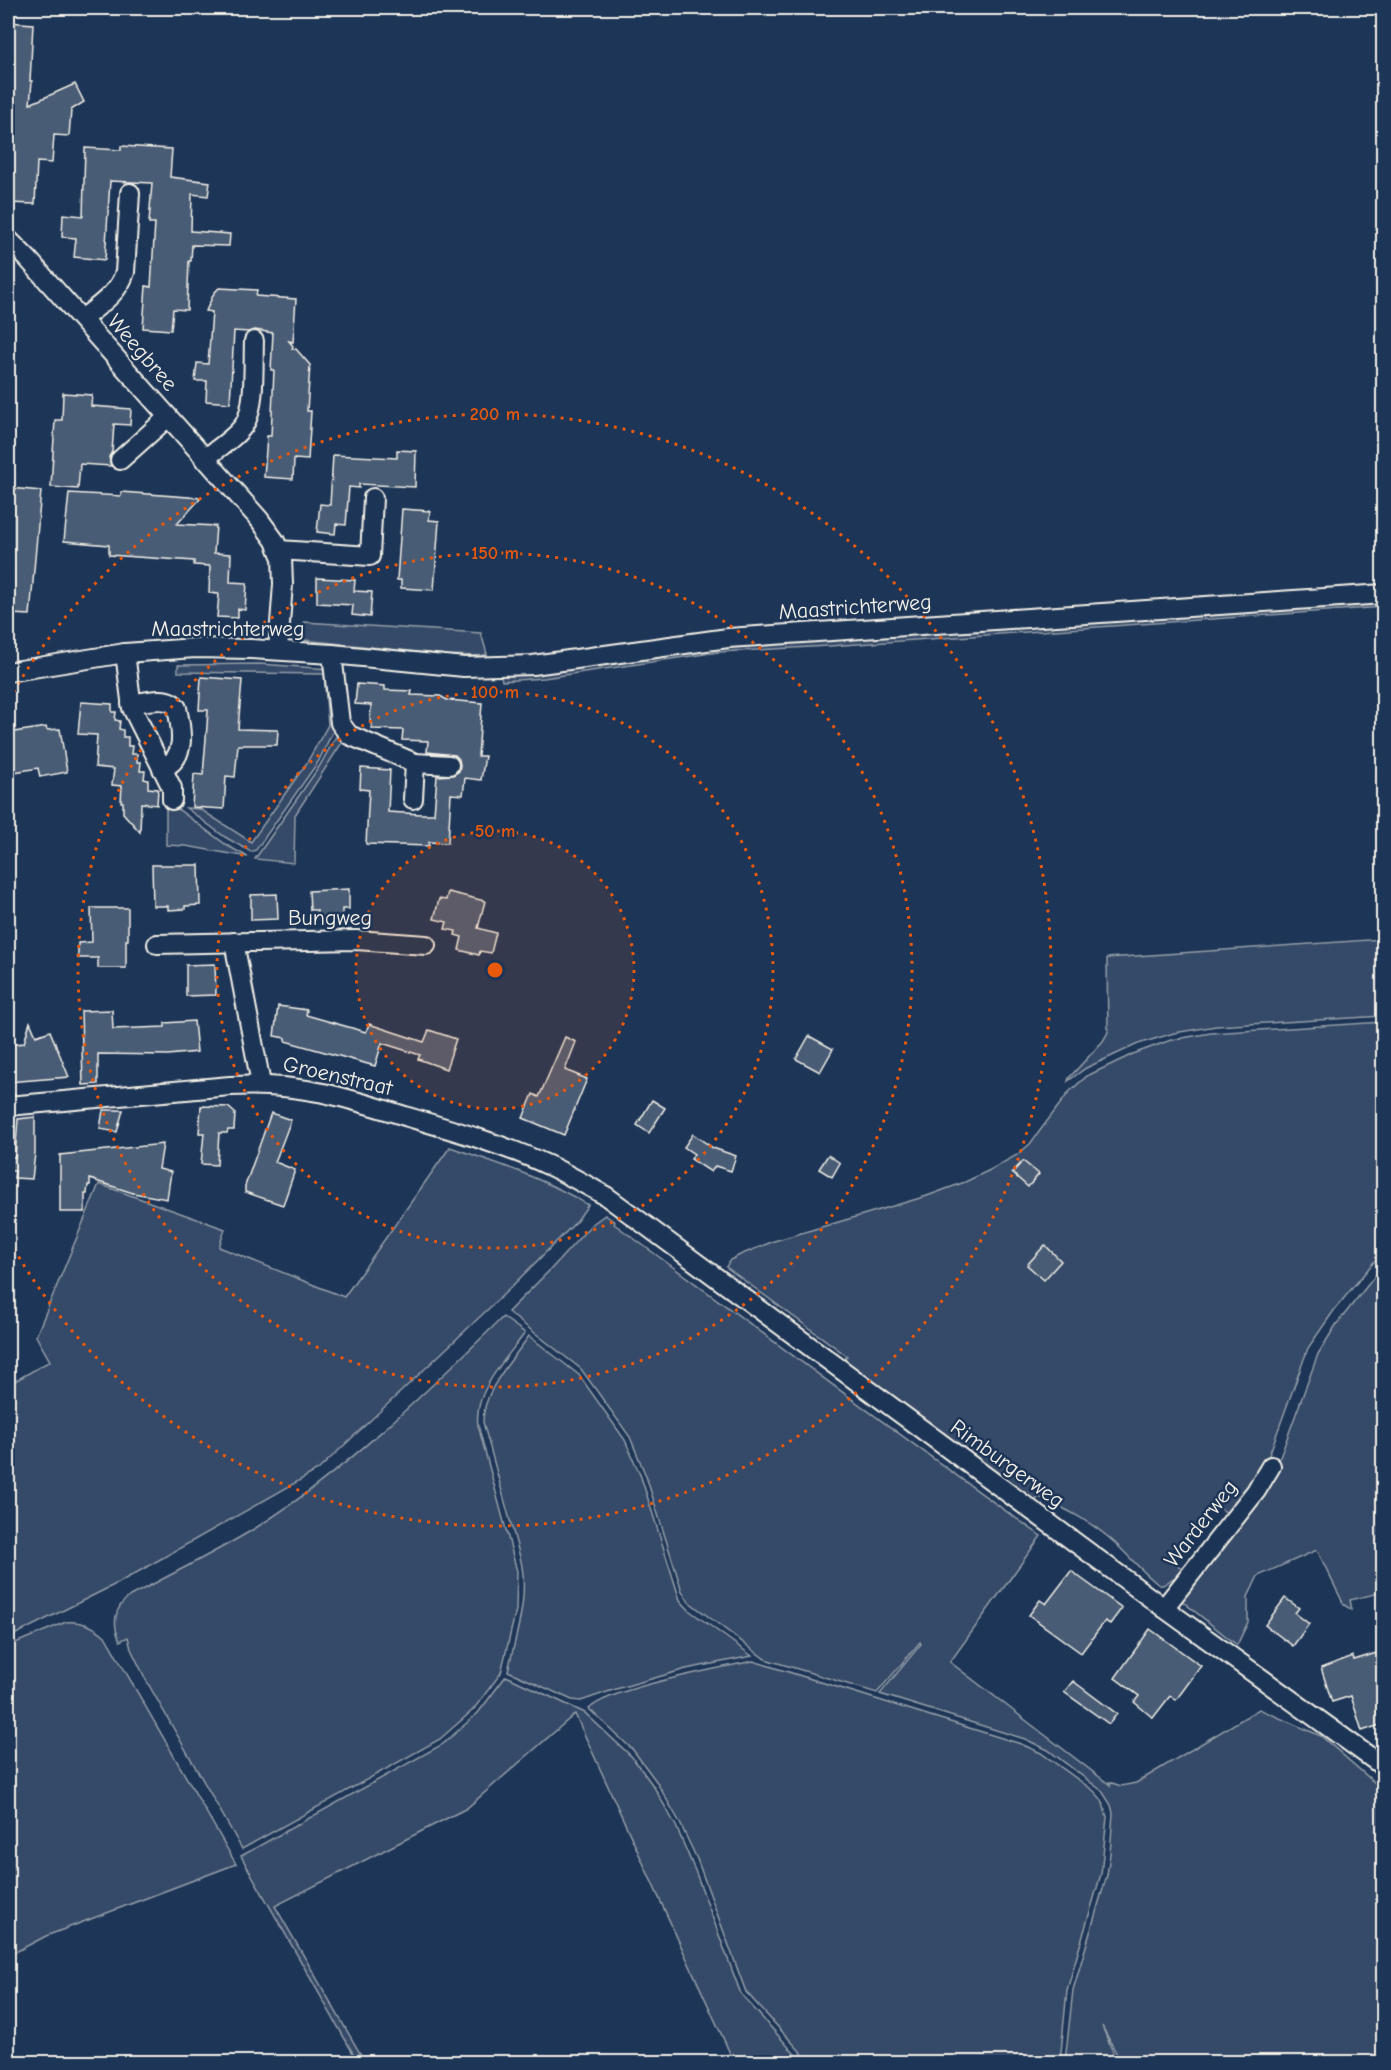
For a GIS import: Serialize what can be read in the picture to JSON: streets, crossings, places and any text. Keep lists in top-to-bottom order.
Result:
{
  "streets": {
    "street": [
      "Weegbree",
      "Maastrichterweg",
      "Bungweg",
      "Groenstraat",
      "Rimburgerweg",
      "Warderweg"
    ]
  },
  "crossings": [
    ["Weegbree", "Maastrichterweg"],
    ["Groenstraat", "Rimburgerweg"],
    ["Rimburgerweg", "Warderweg"]
  ],
  "rings": [
    "200 m",
    "150 m",
    "100 m",
    "50 m"
  ]
}
